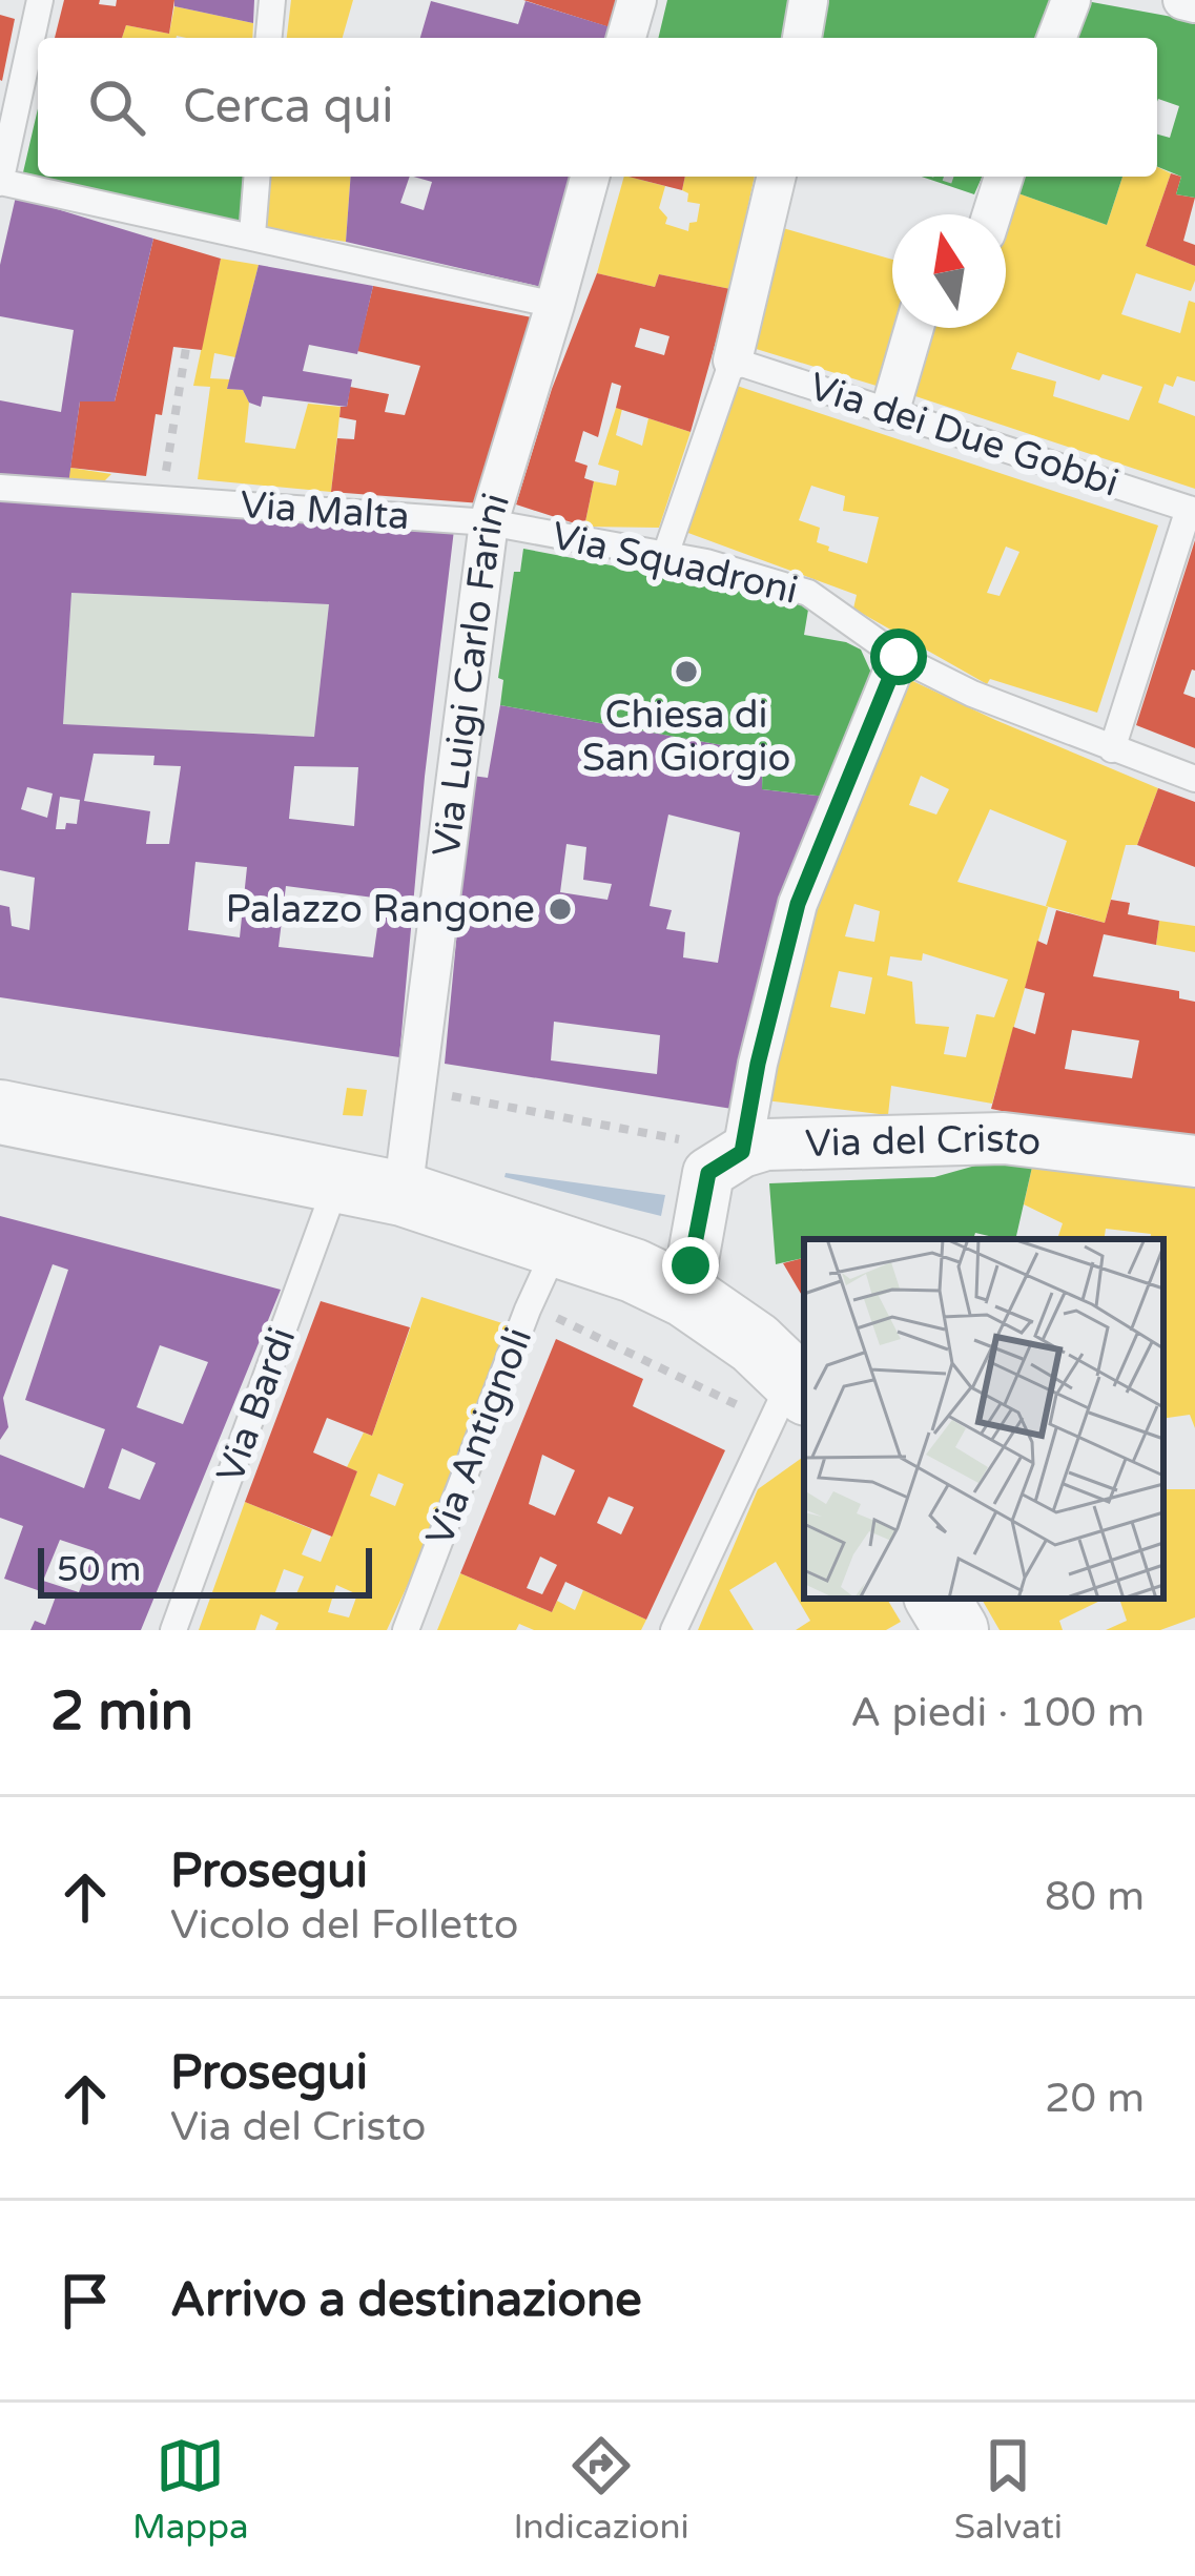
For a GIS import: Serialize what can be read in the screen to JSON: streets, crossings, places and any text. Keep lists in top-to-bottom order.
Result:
{
  "streets": {
    "street": ["Via Luigi Carlo Farini", "Via del Cristo"],
    "lane": [
      "Via dei Due Gobbi",
      "Via Malta",
      "Via Squadroni",
      "Via Bardi",
      "Via Antignoli"
    ]
  },
  "crossings": [
    ["Via Malta", "Via Squadroni"],
    ["Via Malta", "Via Luigi Carlo Farini"],
    ["Via Squadroni", "Via Luigi Carlo Farini"]
  ],
  "places": ["Chiesa di San Giorgio", "Palazzo Rangone"],
  "scale_bar": "50 m",
  "north": "top",
  "page": {
    "search": "Cerca qui",
    "scale": "50 m",
    "heading": ["2 min", "A piedi · 100 m"],
    "list": [
      ["Prosegui", "Vicolo del Folletto", "80 m"],
      ["Prosegui", "Via del Cristo", "20 m"],
      "Arrivo a destinazione"
    ],
    "nav": ["Mappa", "Indicazioni", "Salvati"]
  }
}
